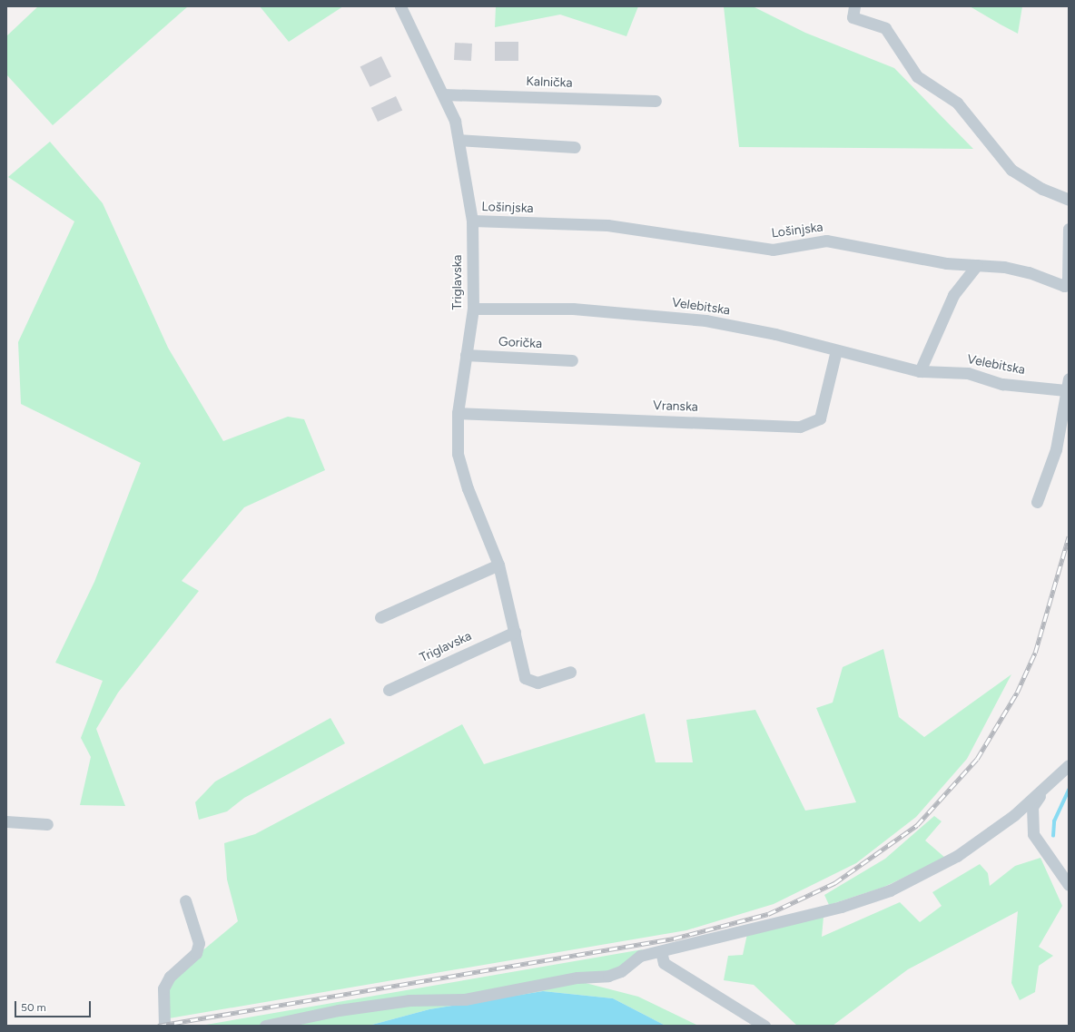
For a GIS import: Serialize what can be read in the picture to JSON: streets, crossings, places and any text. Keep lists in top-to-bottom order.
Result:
{
  "streets": {
    "street": [
      "Kalnička",
      "Lošinjska",
      "Triglavska",
      "Velebitska",
      "Gorička",
      "Vranska"
    ]
  },
  "crossings": [
    ["Kalnička", "Triglavska"],
    ["Lošinjska", "Triglavska"],
    ["Triglavska", "Velebitska"],
    ["Triglavska", "Gorička"],
    ["Triglavska", "Vranska"],
    ["Velebitska", "Vranska"]
  ],
  "scale_bar": "50 m"
}
